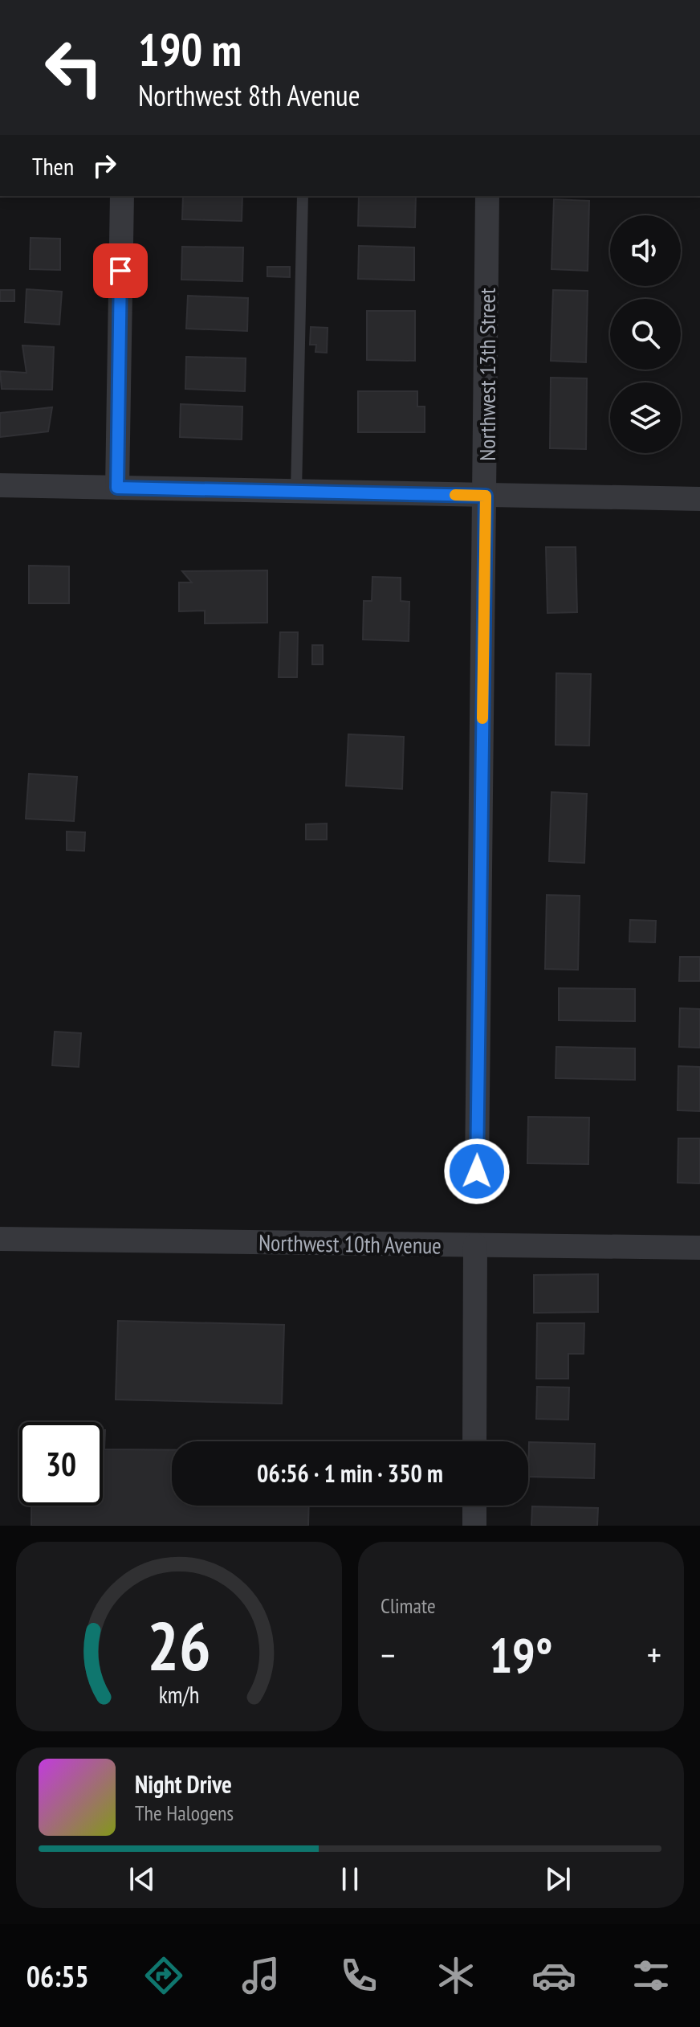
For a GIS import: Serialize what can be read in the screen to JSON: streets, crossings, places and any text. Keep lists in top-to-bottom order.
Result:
{
  "streets": {
    "street": ["Northwest 13th Street", "Northwest 10th Avenue"]
  },
  "page": {
    "turn": ["190 m", "Northwest 8th Avenue"],
    "then": "Then",
    "limit": "30",
    "trip": "06:56 · 1 min · 350 m",
    "tile": "Climate",
    "heat": ["−", "19°", "+"],
    "song": ["Night Drive", "The Halogens"],
    "tabs": "06:55",
    "gauge": ["26", "km/h"]
  }
}
